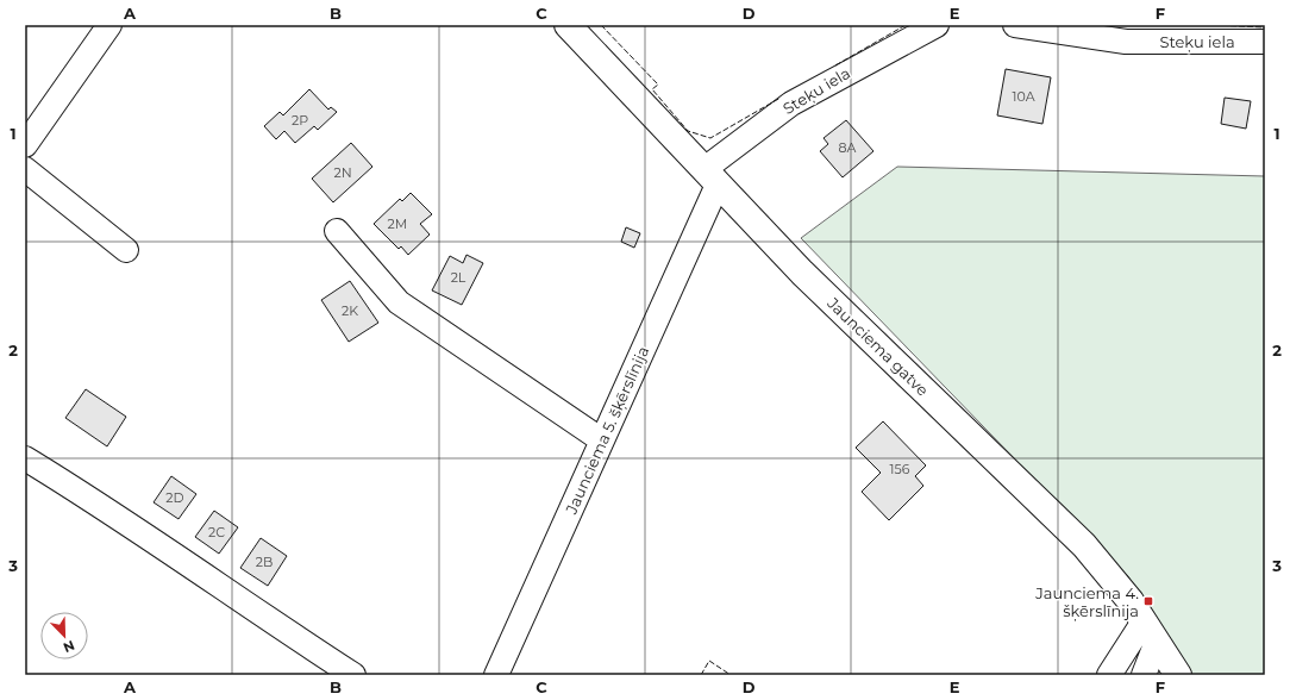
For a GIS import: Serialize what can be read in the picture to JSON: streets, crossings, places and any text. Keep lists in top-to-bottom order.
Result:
{
  "streets": {
    "main road": ["Jaunciema gatve"],
    "street": ["Steķu iela", "Jaunciema 5. šķērslīnija"]
  },
  "crossings": [
    ["Steķu iela", "Jaunciema gatve"],
    ["Steķu iela", "Jaunciema 5. šķērslīnija"],
    ["Jaunciema gatve", "Jaunciema 5. šķērslīnija"]
  ],
  "places": {
    "transit": ["Jaunciema 4. šķērslīnija"]
  },
  "house_numbers": [
    "10A",
    "2P",
    "8A",
    "2N",
    "2M",
    "2L",
    "2K",
    "156",
    "2D",
    "2C",
    "2B"
  ],
  "north": "bottom right",
  "grid": {
    "columns": [
      "A",
      "B",
      "C",
      "D",
      "E",
      "F"
    ],
    "rows": ["1", "2", "3"]
  }
}
